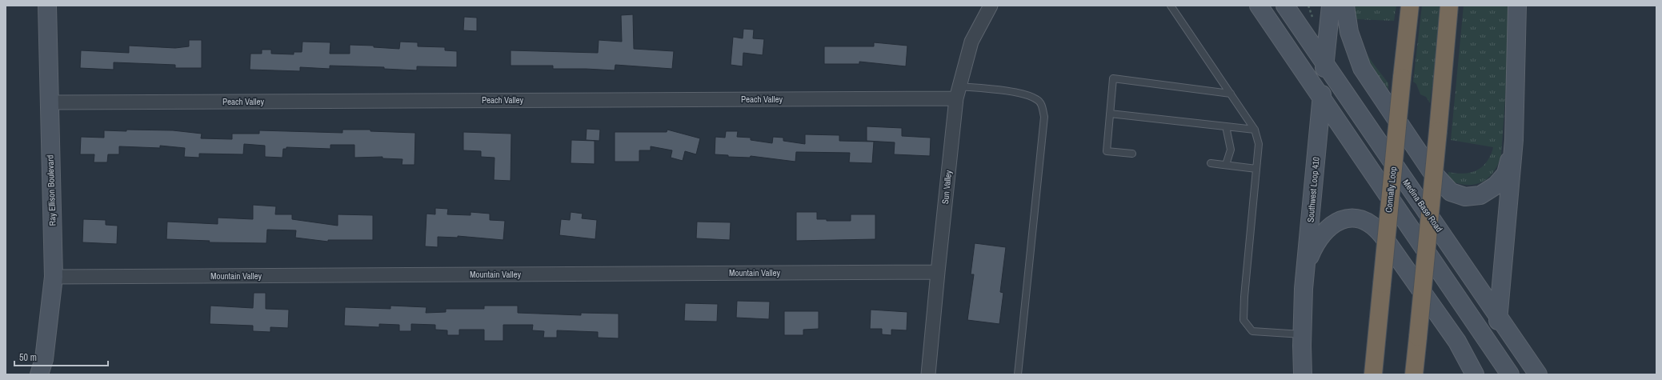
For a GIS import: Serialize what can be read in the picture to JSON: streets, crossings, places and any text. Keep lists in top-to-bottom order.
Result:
{
  "streets": {
    "highway": ["Connally Loop"],
    "main road": ["Southwest Loop 410", "Ray Ellison Boulevard", "Medina Base Road"],
    "street": ["Peach Valley", "Sun Valley", "Mountain Valley"]
  },
  "crossings": [
    ["Peach Valley", "Sun Valley"],
    ["Peach Valley", "Ray Ellison Boulevard"],
    ["Sun Valley", "Mountain Valley"],
    ["Southwest Loop 410", "Medina Base Road"],
    ["Ray Ellison Boulevard", "Mountain Valley"]
  ],
  "scale_bar": "50 m"
}
